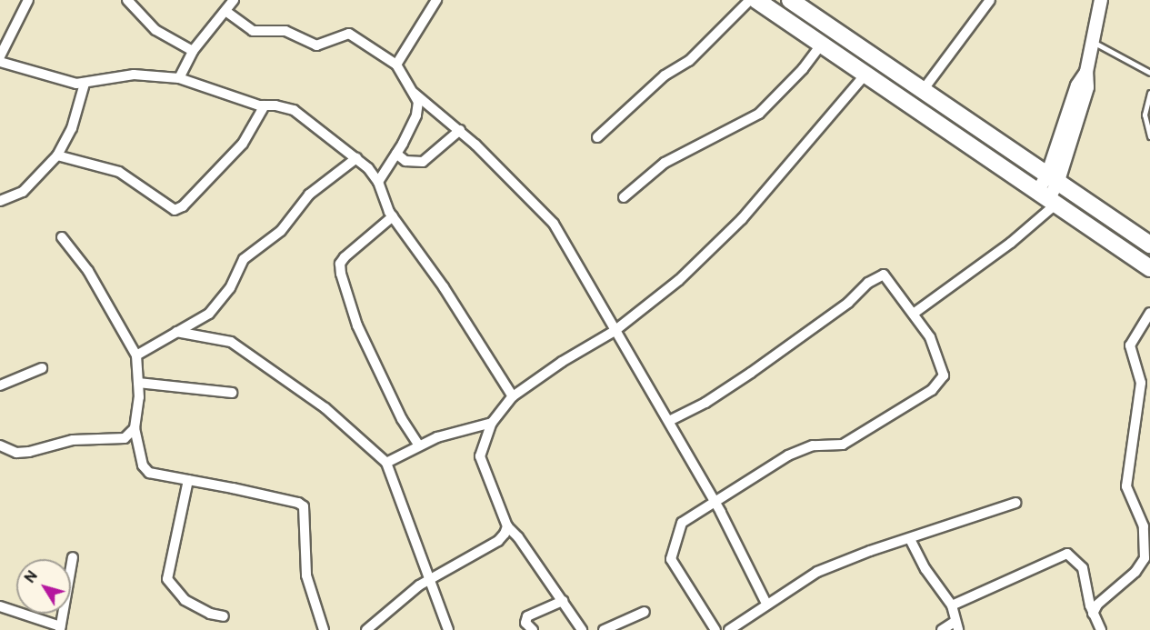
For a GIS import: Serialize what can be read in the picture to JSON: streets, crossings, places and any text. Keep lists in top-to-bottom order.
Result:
{
  "north": "top left"
}
